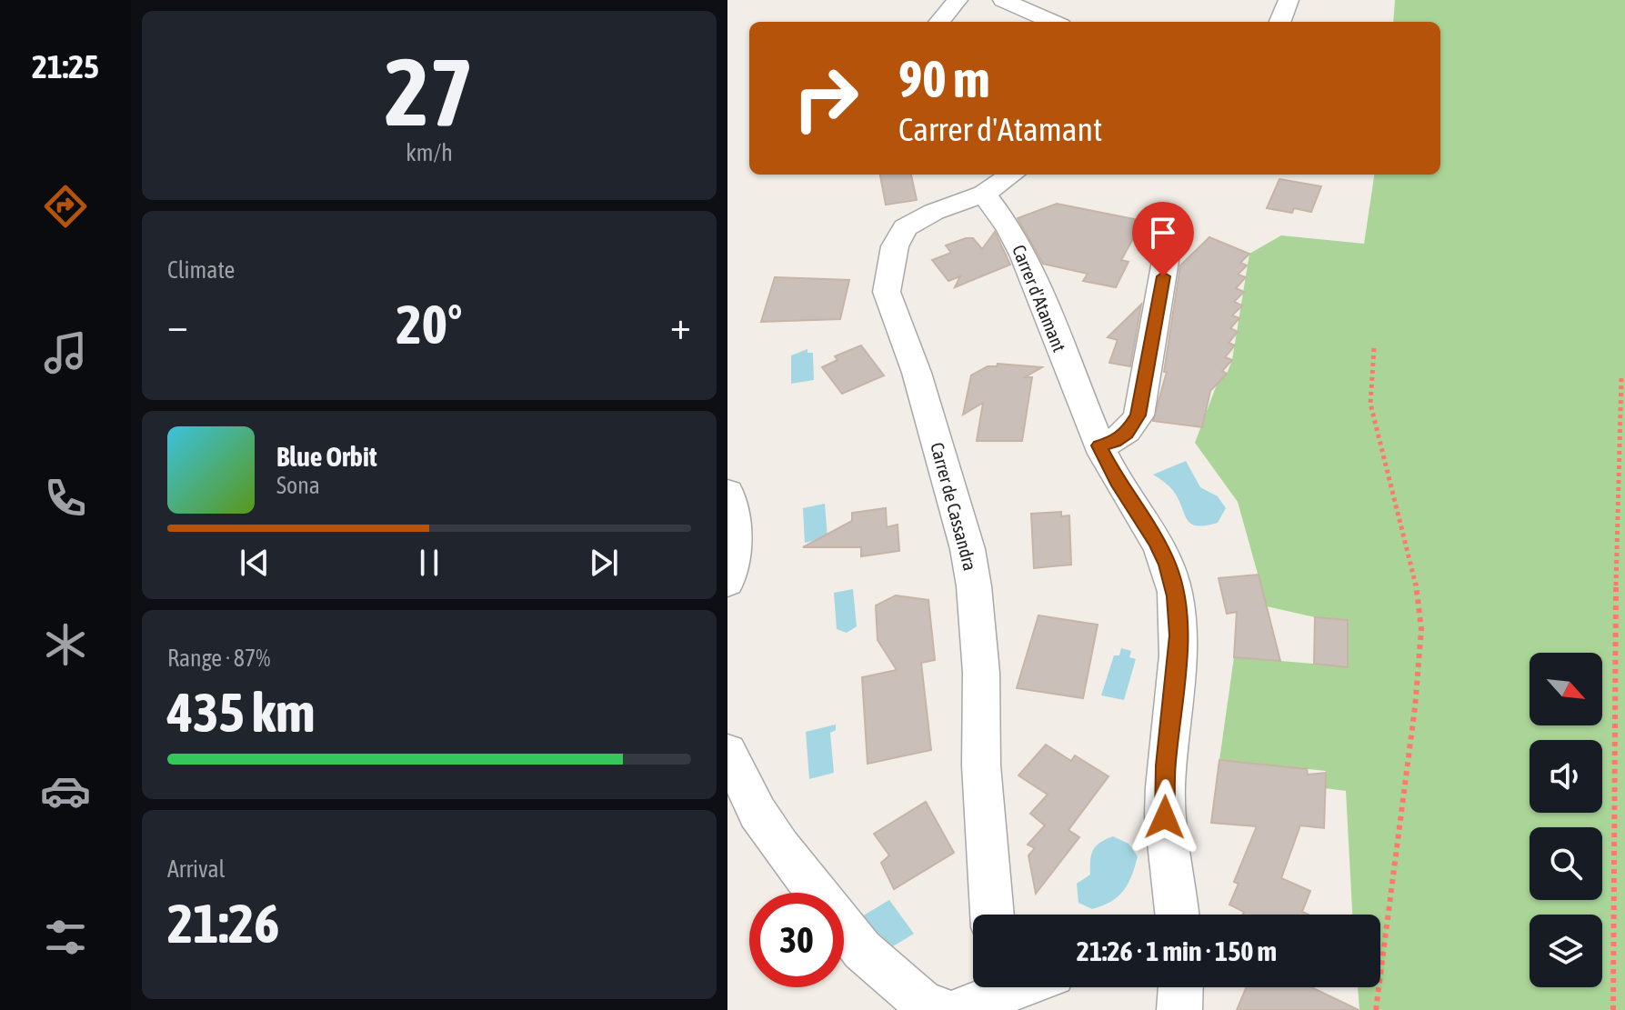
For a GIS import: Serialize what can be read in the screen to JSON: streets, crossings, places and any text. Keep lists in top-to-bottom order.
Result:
{
  "streets": {
    "street": ["Carrer d'Atamant", "Carrer de Cassandra"]
  },
  "crossings": [
    ["Carrer d'Atamant", "Carrer de Cassandra"]
  ],
  "north": "bottom right",
  "page": {
    "tabs": "21:25",
    "tile": [
      ["27", "km/h"],
      "Climate",
      ["Range · 87%", "435 km"],
      ["Arrival", "21:26"]
    ],
    "turn": ["90 m", "Carrer d'Atamant"],
    "heat": ["−", "20°", "+"],
    "song": ["Blue Orbit", "Sona"],
    "limit": "30",
    "trip": "21:26 · 1 min · 150 m"
  }
}
